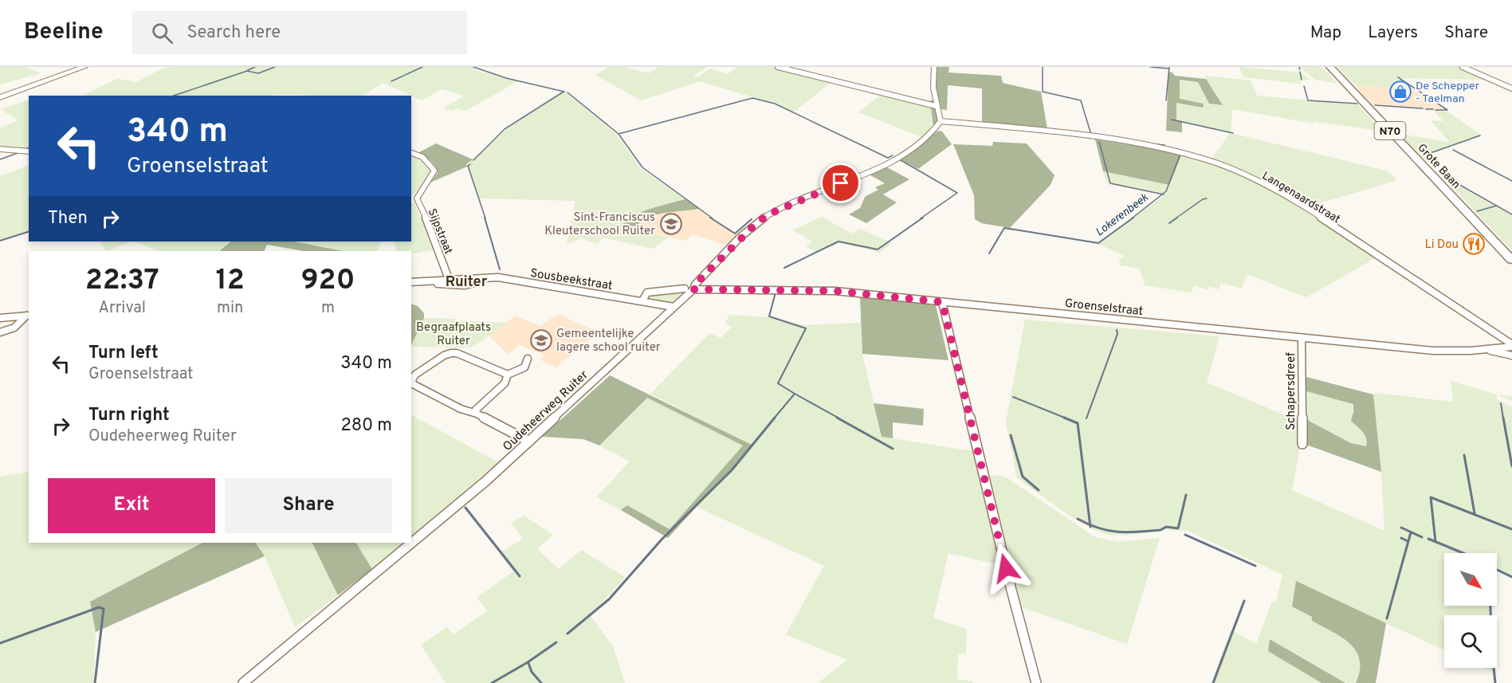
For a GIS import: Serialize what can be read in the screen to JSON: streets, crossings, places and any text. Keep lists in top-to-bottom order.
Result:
{
  "streets": {
    "main road": ["N70", "Grote Baan"],
    "street": [
      "Langenaardstraat",
      "Sijpstraat",
      "Sousbeekstraat",
      "Groenselstraat",
      "Schapersdreef",
      "Oudeheerweg Ruiter"
    ]
  },
  "crossings": [
    ["Langenaardstraat", "Groenselstraat"],
    ["Langenaardstraat", "Oudeheerweg Ruiter"],
    ["Sijpstraat", "Sousbeekstraat"],
    ["Sousbeekstraat", "Oudeheerweg Ruiter"],
    ["Groenselstraat", "Schapersdreef"],
    ["Groenselstraat", "Oudeheerweg Ruiter"]
  ],
  "districts": ["Ruiter"],
  "water": ["Lokerenbeek"],
  "parks": ["Begraafplaats Ruiter"],
  "places": {
    "shop": ["De Schepper - Taelman"],
    "school or university": ["Sint-Franciscus Kleuterschool Ruiter", "Gemeentelijke lagere school ruiter"],
    "restaurant": ["Li Dou"]
  },
  "north": "bottom right",
  "page": {
    "header": "Beeline",
    "search": "Search here",
    "nav": ["Map", "Layers", "Share"],
    "turn": ["340 m", "Groenselstraat"],
    "then": "Then",
    "eta": [
      "22:37",
      "Arrival",
      "12",
      "min",
      "920",
      "m"
    ],
    "list": [
      {
        "name": "Turn left",
        "note": "Groenselstraat",
        "value": "340 m"
      },
      {
        "name": "Turn right",
        "note": "Oudeheerweg Ruiter",
        "value": "280 m"
      }
    ],
    "buttons": ["Exit", "Share"]
  }
}
